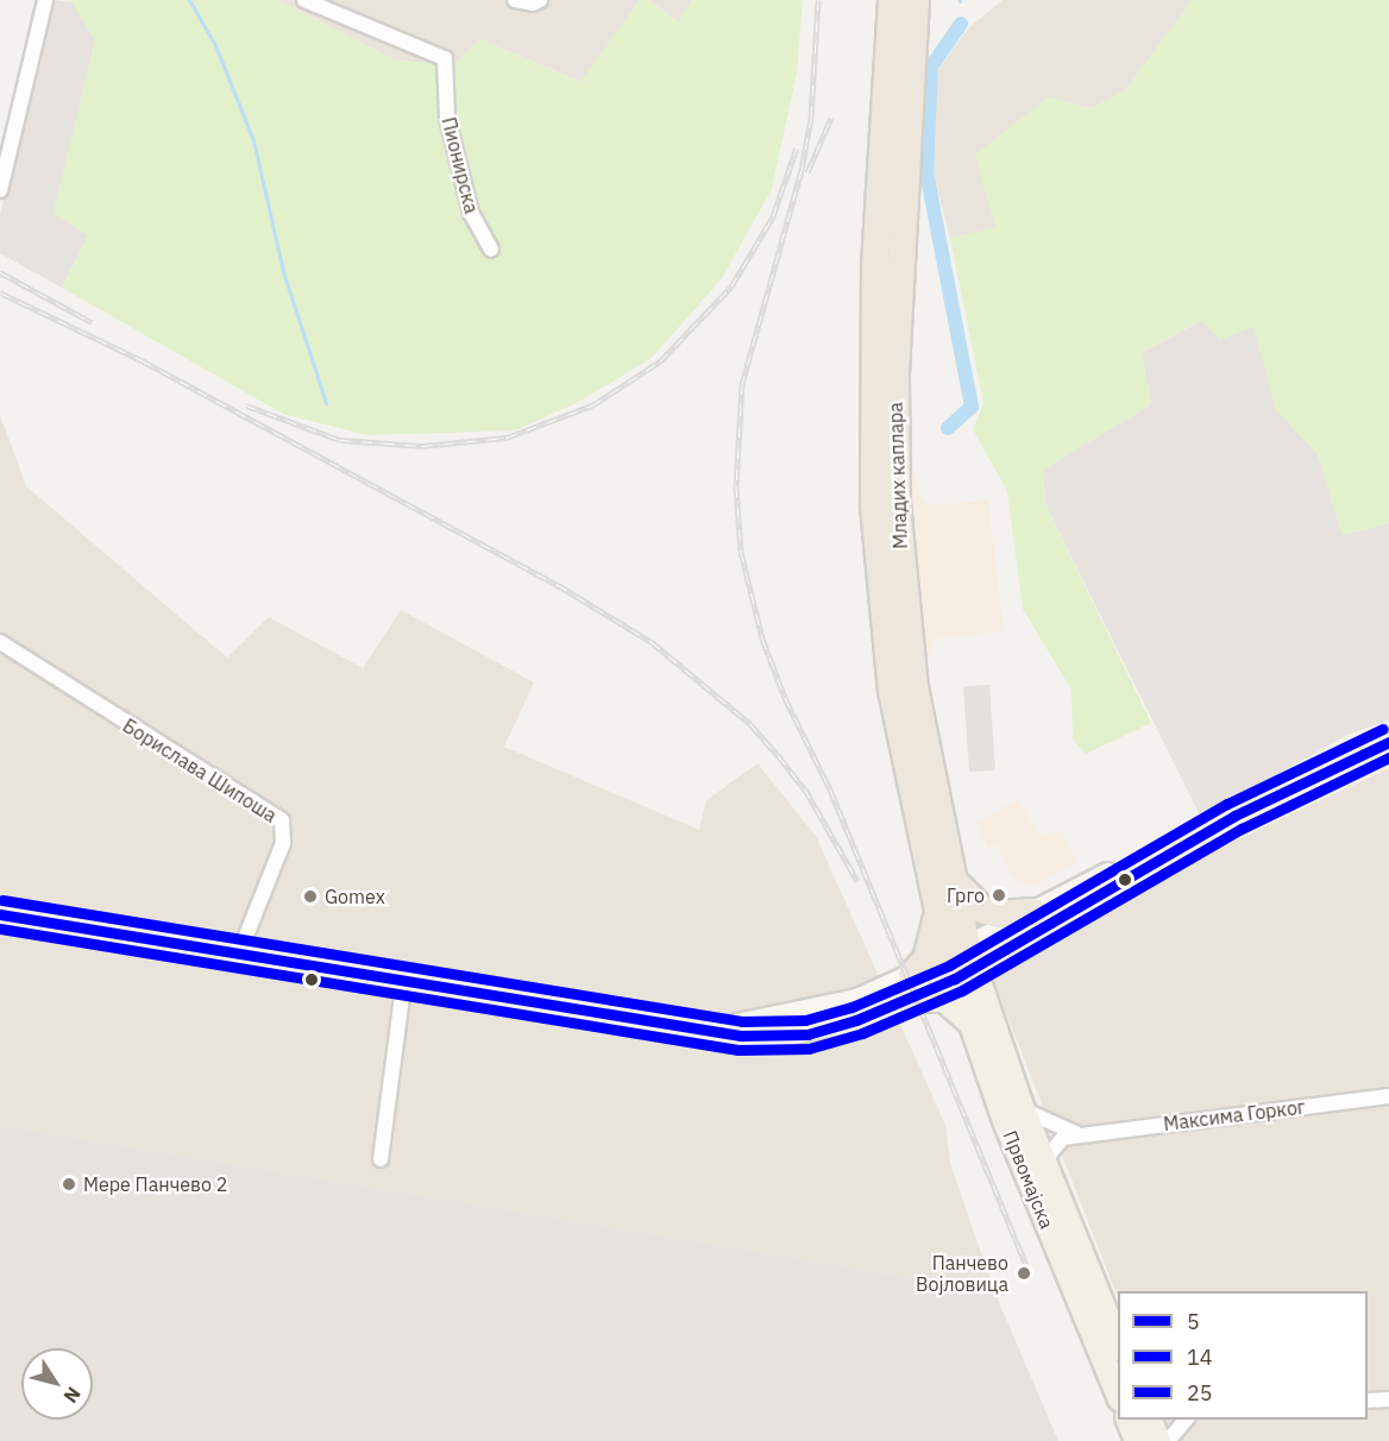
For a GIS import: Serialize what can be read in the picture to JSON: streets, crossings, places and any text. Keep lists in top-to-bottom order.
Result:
{
  "streets": {
    "highway": ["Младих каплара"],
    "main road": ["Првомајска"],
    "street": ["Пионирска", "Борислава Шипоша", "Максима Горког"]
  },
  "crossings": [
    ["Младих каплара", "Првомајска"]
  ],
  "places": [
    "Грго",
    "Gomex",
    "Мере Панчево 2",
    "Панчево Војловица"
  ],
  "lines": ["transit line 25", "transit line 5", "transit line 14"],
  "legend": ["5", "14", "25"],
  "north": "bottom right"
}
